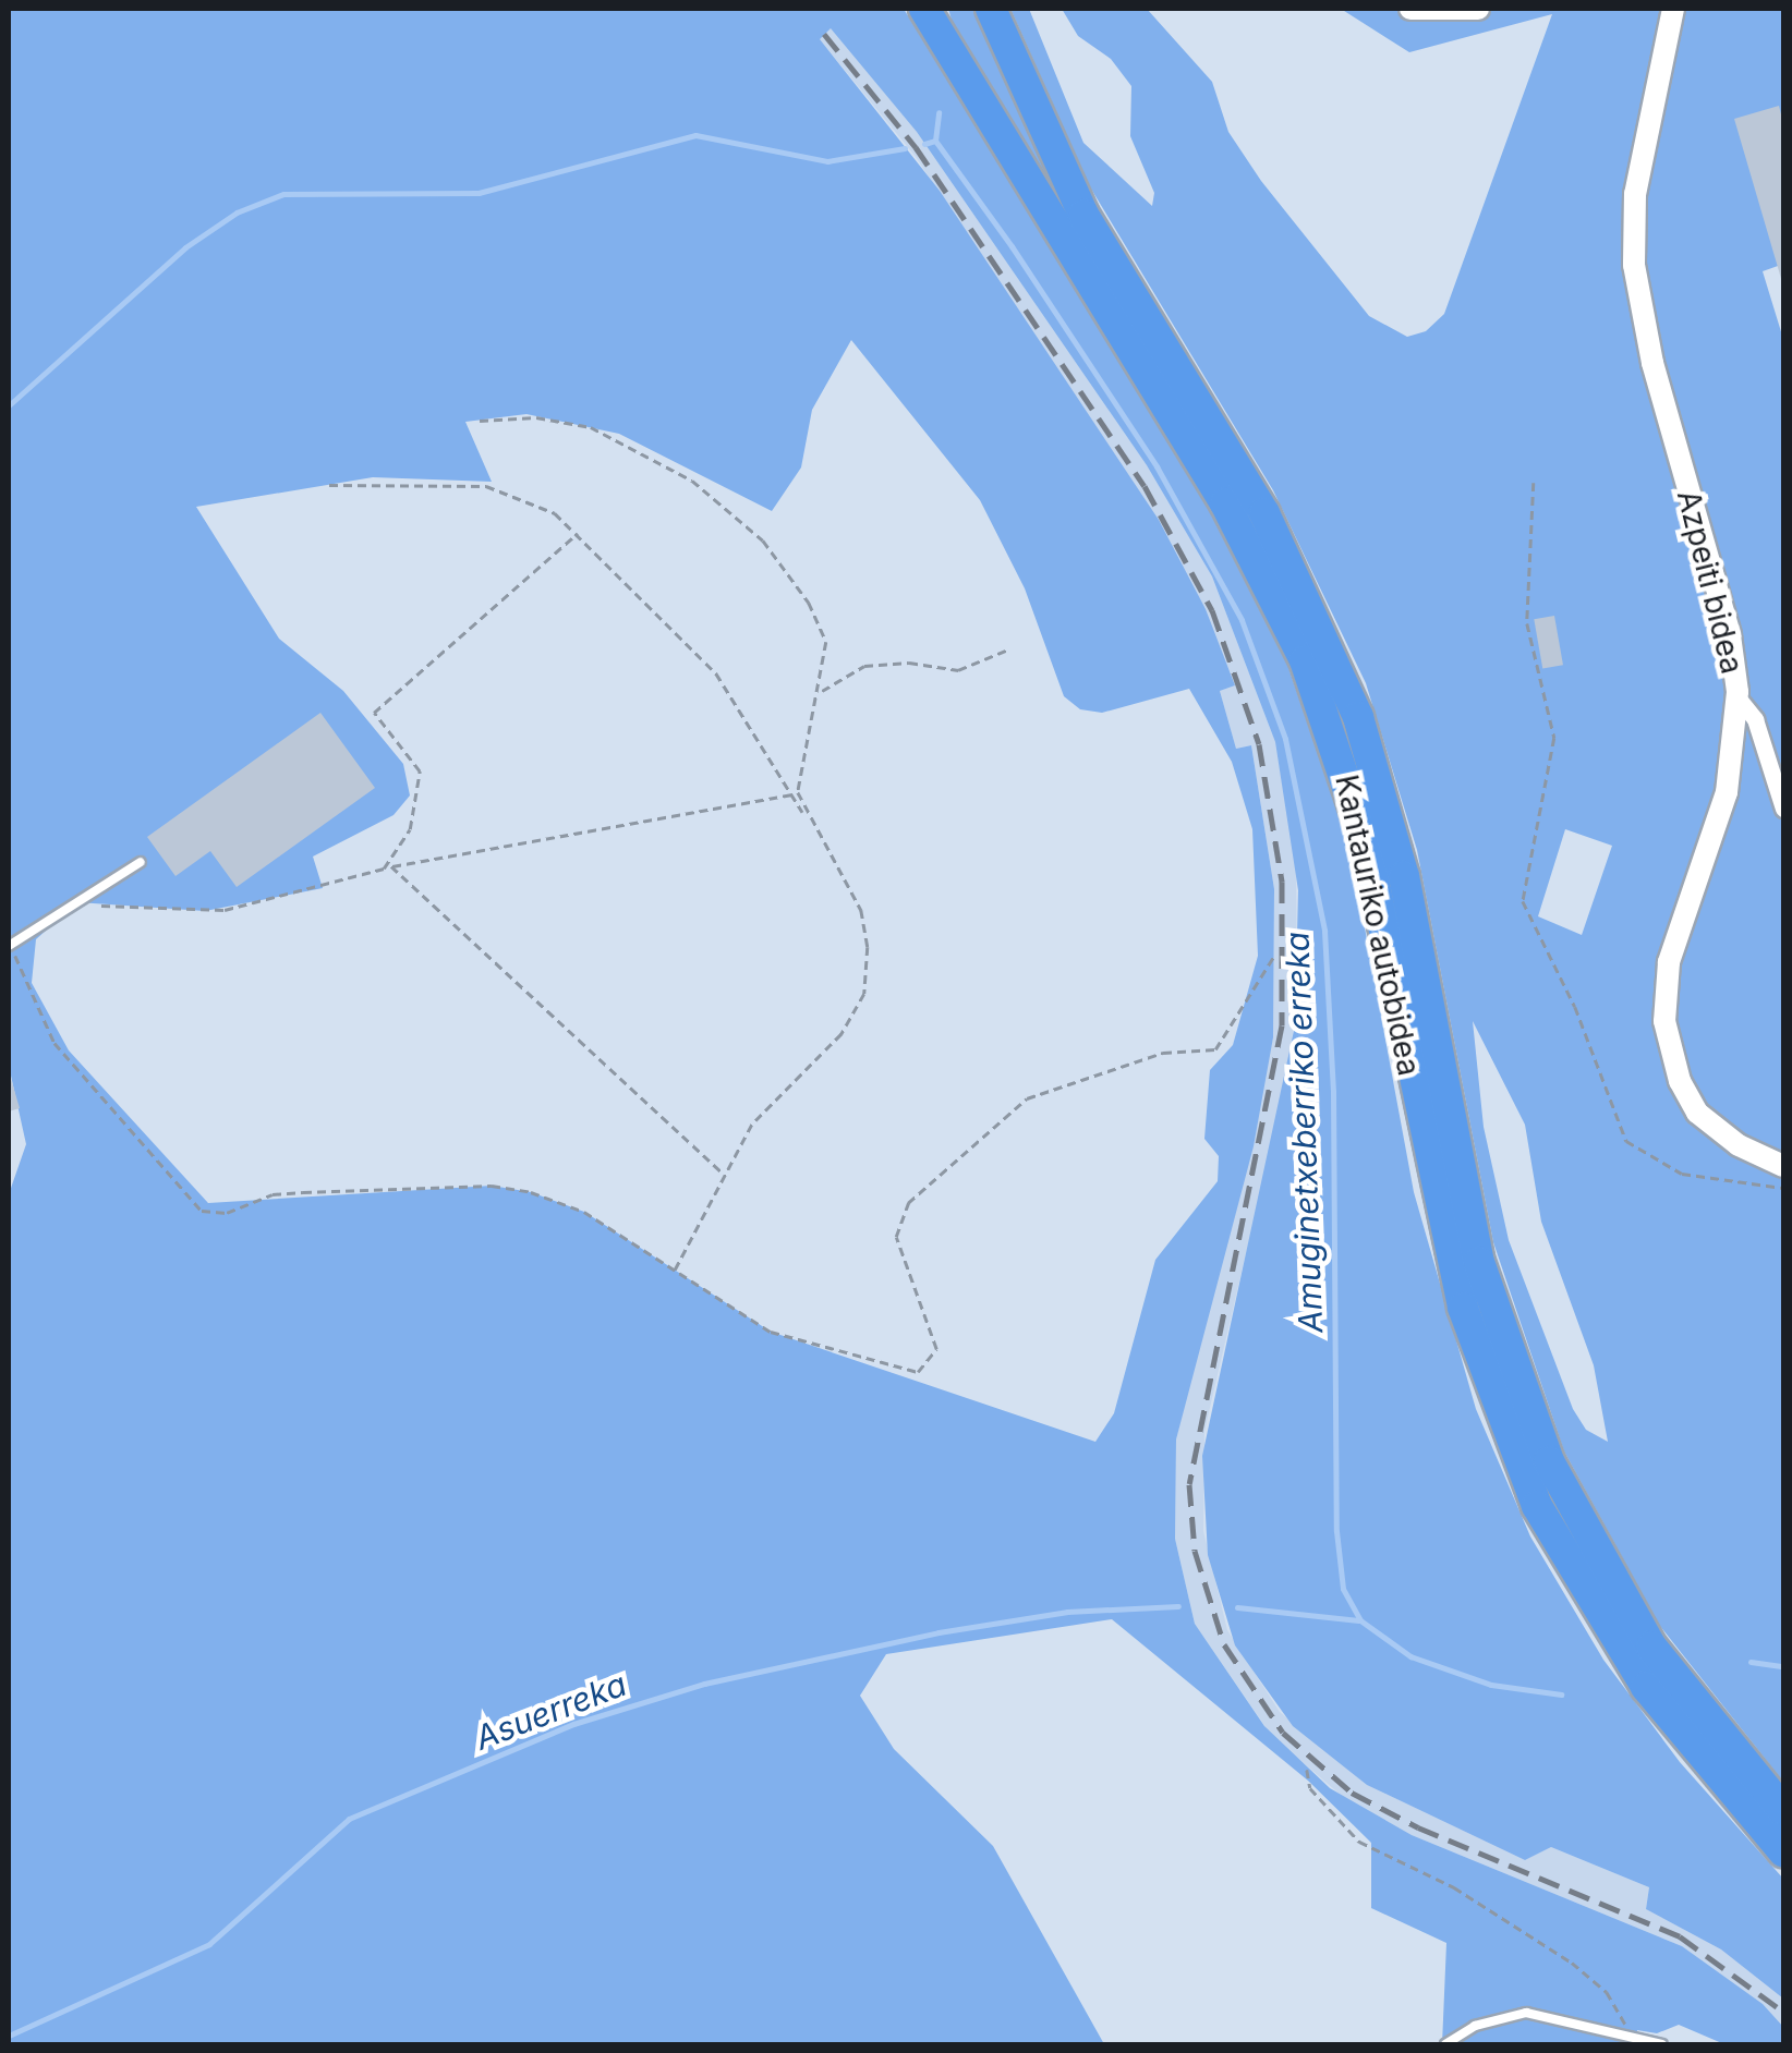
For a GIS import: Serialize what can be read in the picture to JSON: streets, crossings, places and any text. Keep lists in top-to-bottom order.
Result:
{
  "streets": {
    "highway": ["Kantauriko autobidea"],
    "main road": ["Azpeiti bidea"]
  },
  "water": ["Amuginetxeberriko erreka", "Asuerreka"]
}
